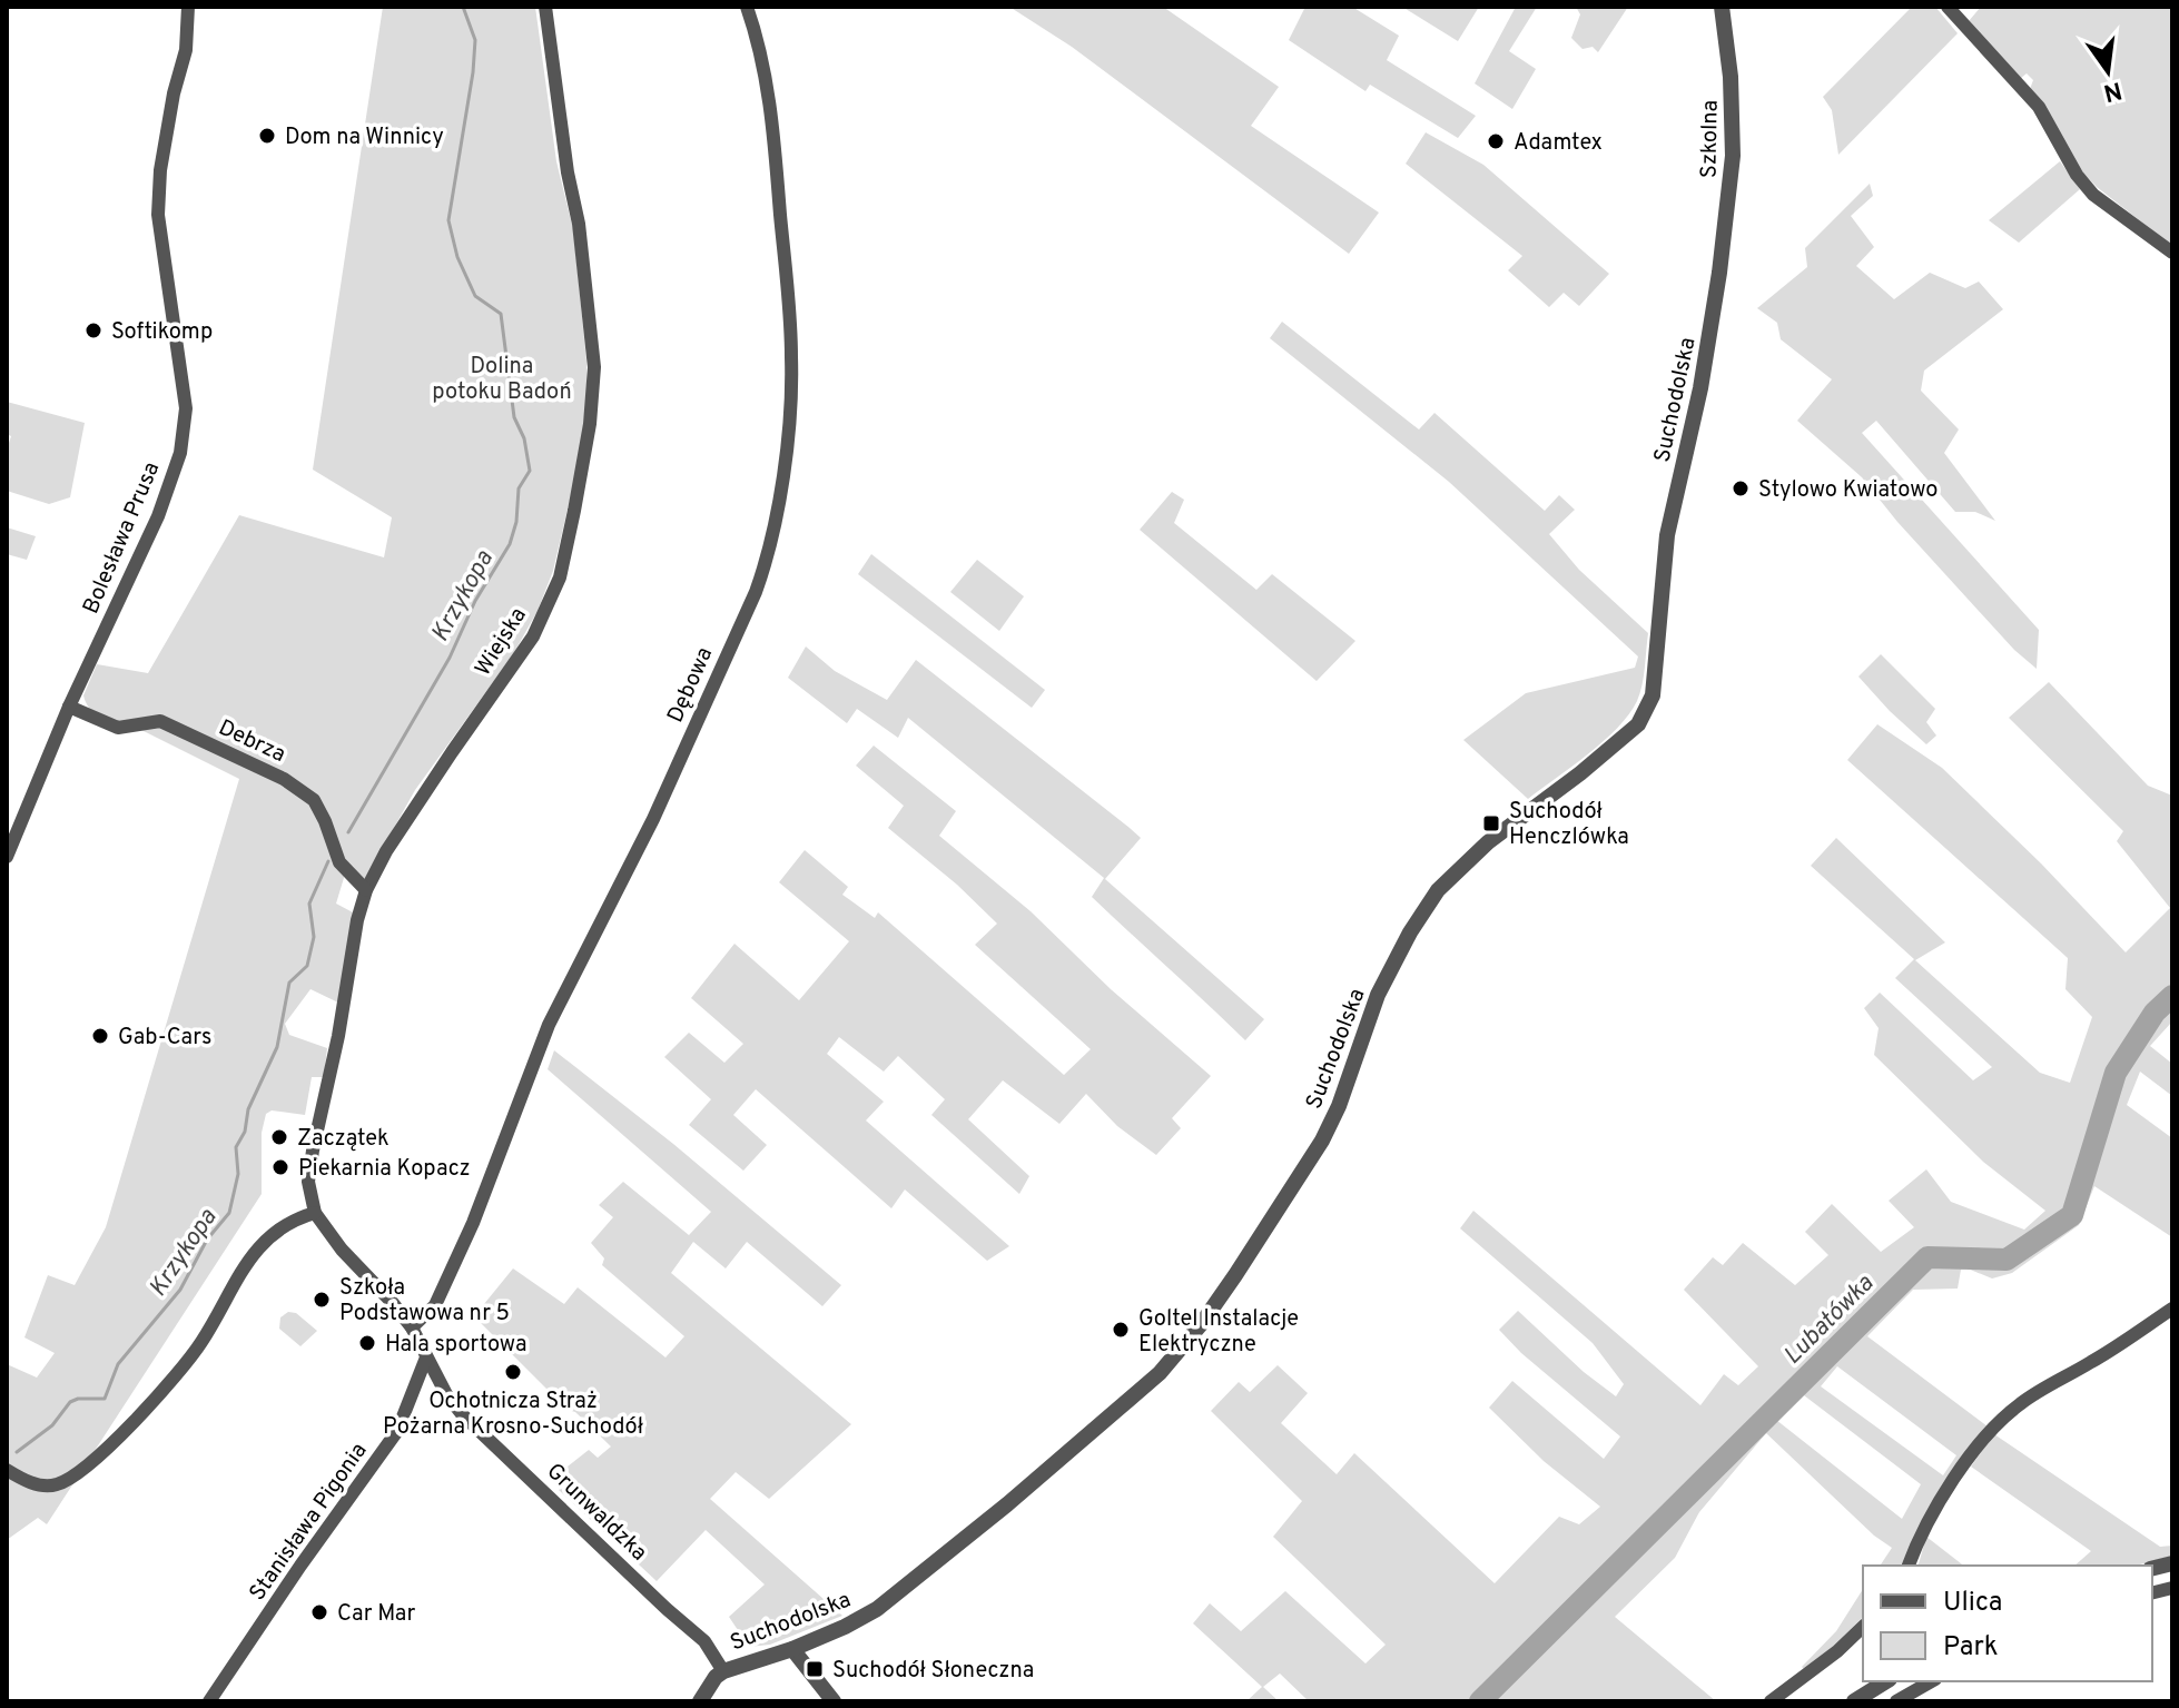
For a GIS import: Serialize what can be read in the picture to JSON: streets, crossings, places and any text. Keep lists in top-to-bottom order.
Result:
{
  "streets": {
    "street": [
      "Szkolna",
      "Suchodolska",
      "Bolesława Prusa",
      "Wiejska",
      "Dębowa",
      "Debrza",
      "Grunwaldzka",
      "Stanisława Pigonia"
    ]
  },
  "crossings": [
    ["Szkolna", "Suchodolska"],
    ["Suchodolska", "Grunwaldzka"],
    ["Bolesława Prusa", "Debrza"],
    ["Wiejska", "Debrza"],
    ["Wiejska", "Grunwaldzka"],
    ["Dębowa", "Grunwaldzka"],
    ["Grunwaldzka", "Stanisława Pigonia"]
  ],
  "water": ["Krzykopa", "Lubatówka"],
  "parks": ["Dolina potoku Badoń"],
  "places": {
    "other": [
      "Dom na Winnicy",
      "Adamtex",
      "Softikomp",
      "Stylowo Kwiatowo",
      "Gab-Cars",
      "Zaczątek",
      "Piekarnia Kopacz",
      "Szkoła Podstawowa nr 5",
      "Goltel Instalacje Elektryczne",
      "Hala sportowa",
      "Ochotnicza Straż Pożarna Krosno-Suchodół",
      "Car Mar"
    ],
    "transit": ["Suchodół Henczlówka", "Suchodół Słoneczna"]
  },
  "legend": ["Ulica", "Park"],
  "north": "bottom"
}
